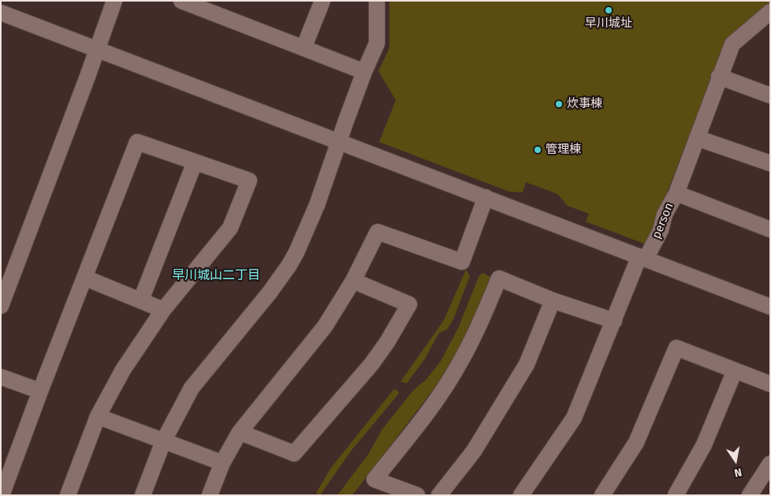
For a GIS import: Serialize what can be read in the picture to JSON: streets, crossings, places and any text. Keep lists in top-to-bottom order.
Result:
{
  "streets": {
    "street": ["person"]
  },
  "districts": ["早川城山二丁目"],
  "places": ["早川城址", "炊事棟", "管理棟"],
  "north": "bottom"
}
